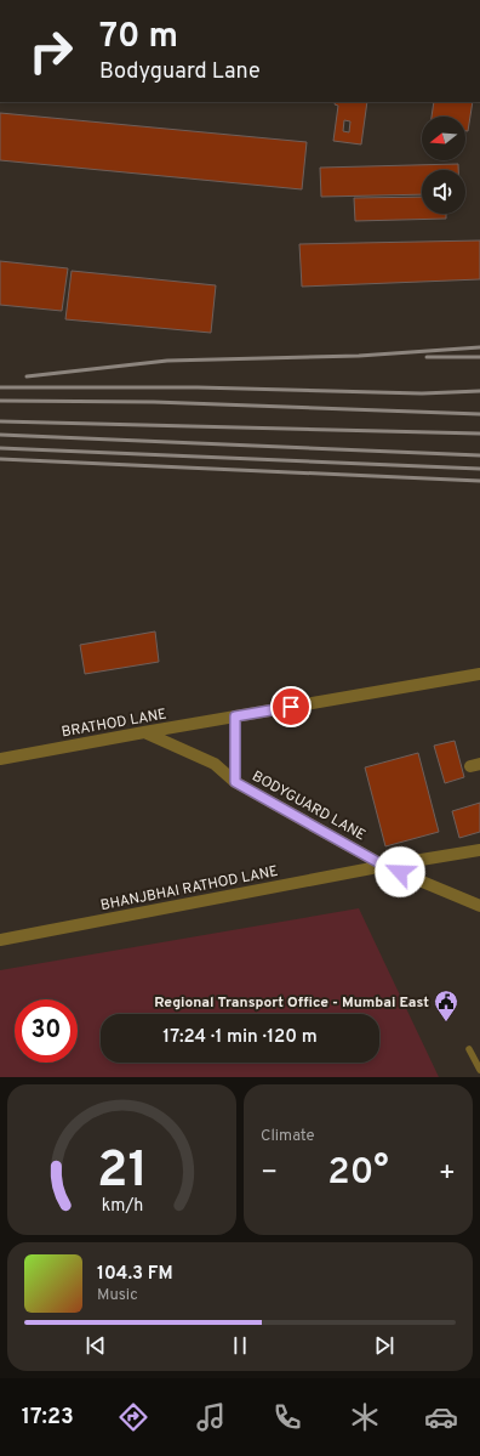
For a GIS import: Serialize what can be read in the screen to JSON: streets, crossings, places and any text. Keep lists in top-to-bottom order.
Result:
{
  "streets": {
    "street": ["BRATHOD LANE", "BODYGUARD LANE", "BHANJBHAI RATHOD LANE"]
  },
  "crossings": [
    ["BRATHOD LANE", "BODYGUARD LANE"],
    ["BODYGUARD LANE", "BHANJBHAI RATHOD LANE"]
  ],
  "places": {
    "public building": ["Regional Transport Office - Mumbai East"]
  },
  "north": "left",
  "page": {
    "turn": ["70 m", "Bodyguard Lane"],
    "limit": "30",
    "trip": "17:24 · 1 min · 120 m",
    "tile": "Climate",
    "heat": ["−", "20°", "+"],
    "song": ["104.3 FM", "Music"],
    "tabs": "17:23",
    "gauge": ["21", "km/h"]
  }
}
